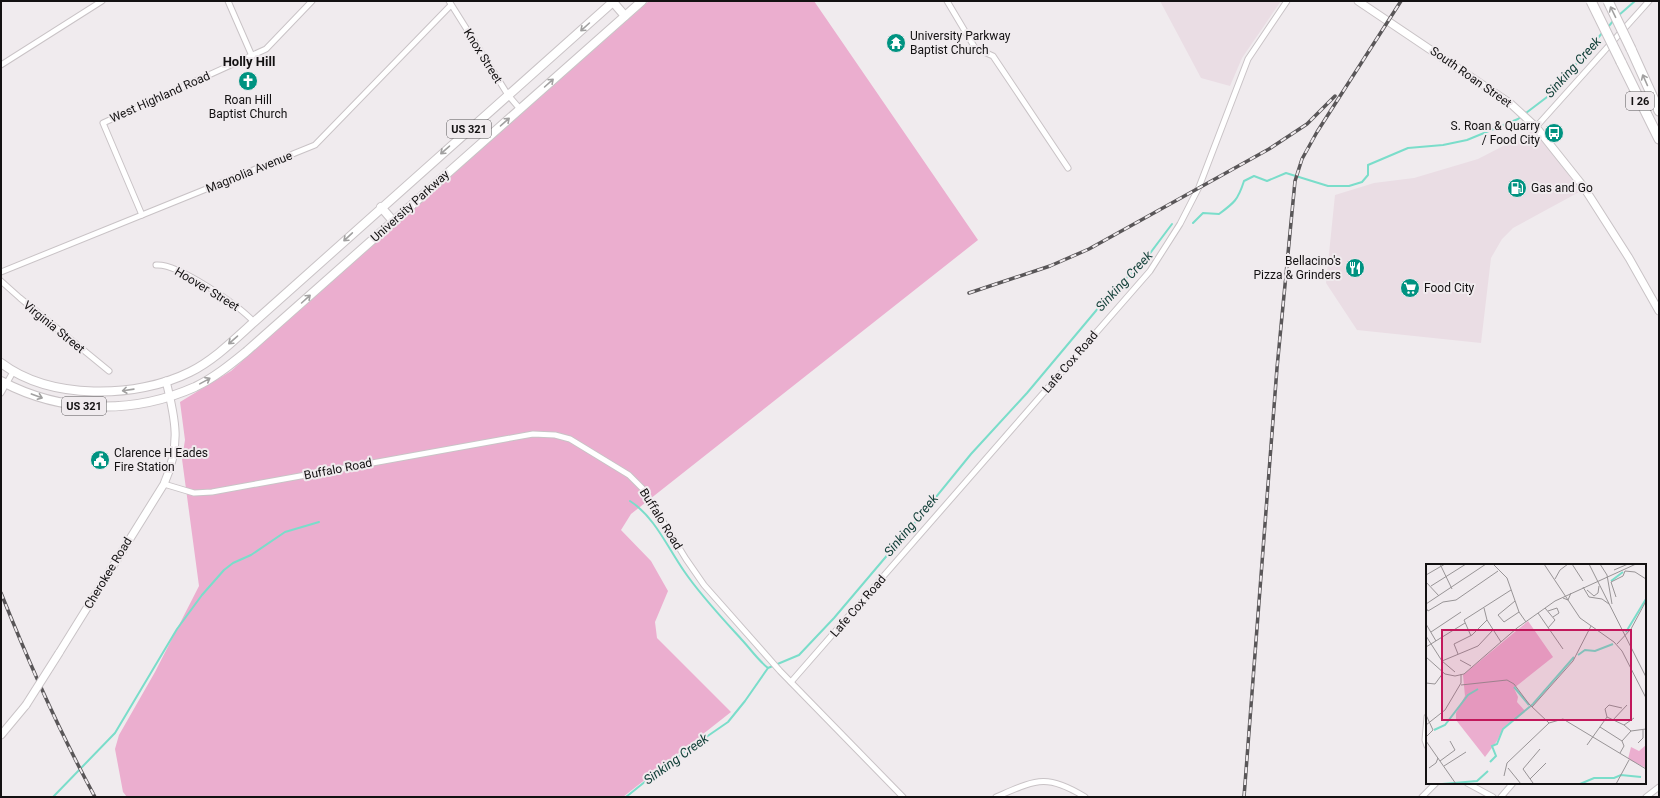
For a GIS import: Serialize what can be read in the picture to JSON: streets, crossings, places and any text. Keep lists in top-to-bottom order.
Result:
{
  "streets": {
    "highway": ["I 26", "US 321", "University Parkway"],
    "main road": ["South Roan Street", "Cherokee Road"],
    "street": [
      "Knox Street",
      "West Highland Road",
      "Magnolia Avenue",
      "Hoover Street",
      "Virginia Street",
      "Lafe Cox Road",
      "Buffalo Road"
    ]
  },
  "crossings": [
    ["Knox Street", "Magnolia Avenue"],
    ["Knox Street", "University Parkway"],
    ["West Highland Road", "Magnolia Avenue"],
    ["University Parkway", "Hoover Street"],
    ["University Parkway", "Cherokee Road"],
    ["Lafe Cox Road", "Buffalo Road"],
    ["Buffalo Road", "Cherokee Road"]
  ],
  "districts": ["Holly Hill"],
  "water": ["Sinking Creek"],
  "places": {
    "temple": ["University Parkway Baptist Church"],
    "church": ["Roan Hill Baptist Church"],
    "bus stop": ["S. Roan & Quarry / Food City"],
    "fuel station": ["Gas and Go"],
    "restaurant": ["Bellacino's Pizza & Grinders"],
    "supermarket": ["Food City"],
    "public building": ["Clarence H Eades Fire Station"]
  }
}
